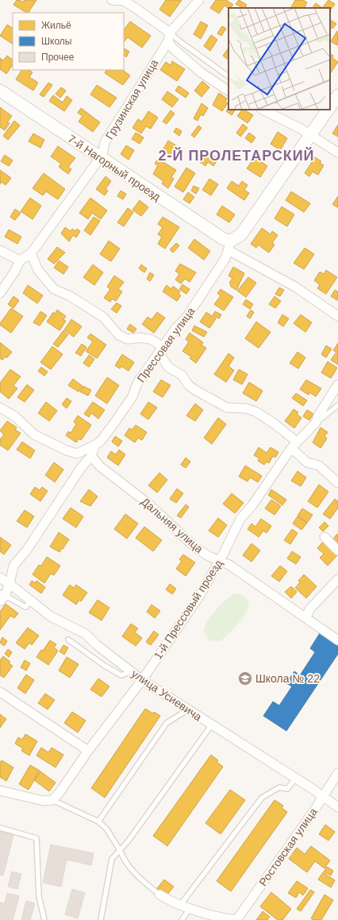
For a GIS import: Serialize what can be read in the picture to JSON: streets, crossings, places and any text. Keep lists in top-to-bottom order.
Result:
{
  "streets": {
    "street": [
      "Грузинская улица",
      "7-й Нагорный проезд",
      "Прессовая улица",
      "Дальняя улица",
      "1-й Прессовый проезд",
      "улица Усиевича",
      "Ростовская улица"
    ]
  },
  "crossings": [
    ["Грузинская улица", "7-й Нагорный проезд"],
    ["7-й Нагорный проезд", "Прессовая улица"],
    ["Прессовая улица", "Дальняя улица"],
    ["Прессовая улица", "улица Усиевича"],
    ["Дальняя улица", "1-й Прессовый проезд"],
    ["1-й Прессовый проезд", "улица Усиевича"],
    ["улица Усиевича", "Ростовская улица"]
  ],
  "districts": ["2-Й ПРОЛЕТАРСКИЙ"],
  "places": {
    "school or university": ["Школа № 22"]
  },
  "legend": ["Жильё", "Школы", "Прочее"]
}
